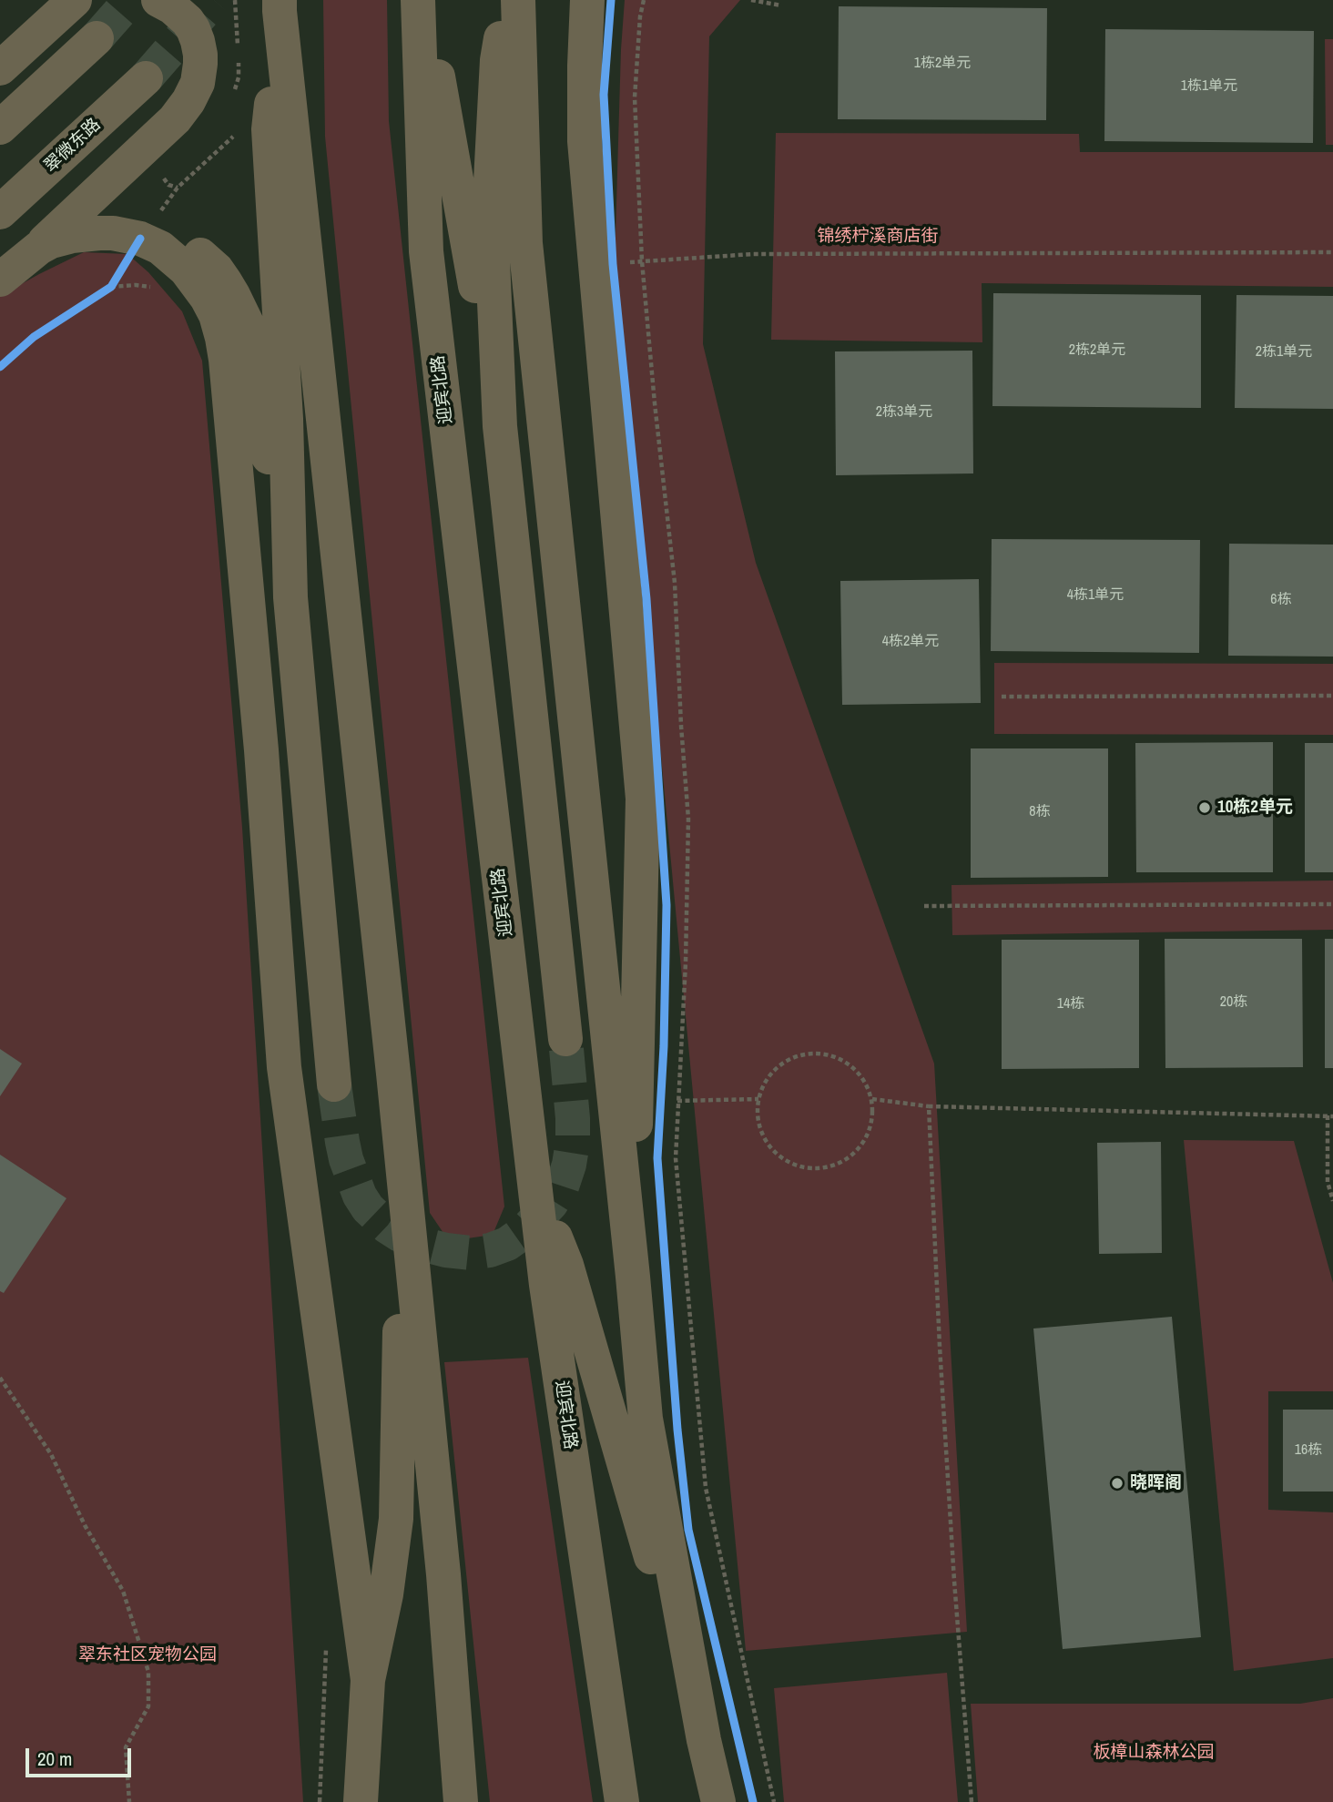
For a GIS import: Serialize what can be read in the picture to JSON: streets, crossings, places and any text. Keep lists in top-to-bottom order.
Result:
{
  "streets": {
    "main road": ["翠微东路", "迎宾北路"]
  },
  "parks": ["锦绣柠溪商店街", "翠东社区宠物公园", "板樟山森林公园"],
  "places": ["10栋2单元", "晓晖阁"],
  "house_numbers": [
    "1栋2单元",
    "1栋1单元",
    "2栋2单元",
    "2栋1单元",
    "2栋3单元",
    "4栋1单元",
    "6栋",
    "4栋2单元",
    "8栋",
    "20栋",
    "14栋",
    "16栋"
  ],
  "scale_bar": "20 m"
}
